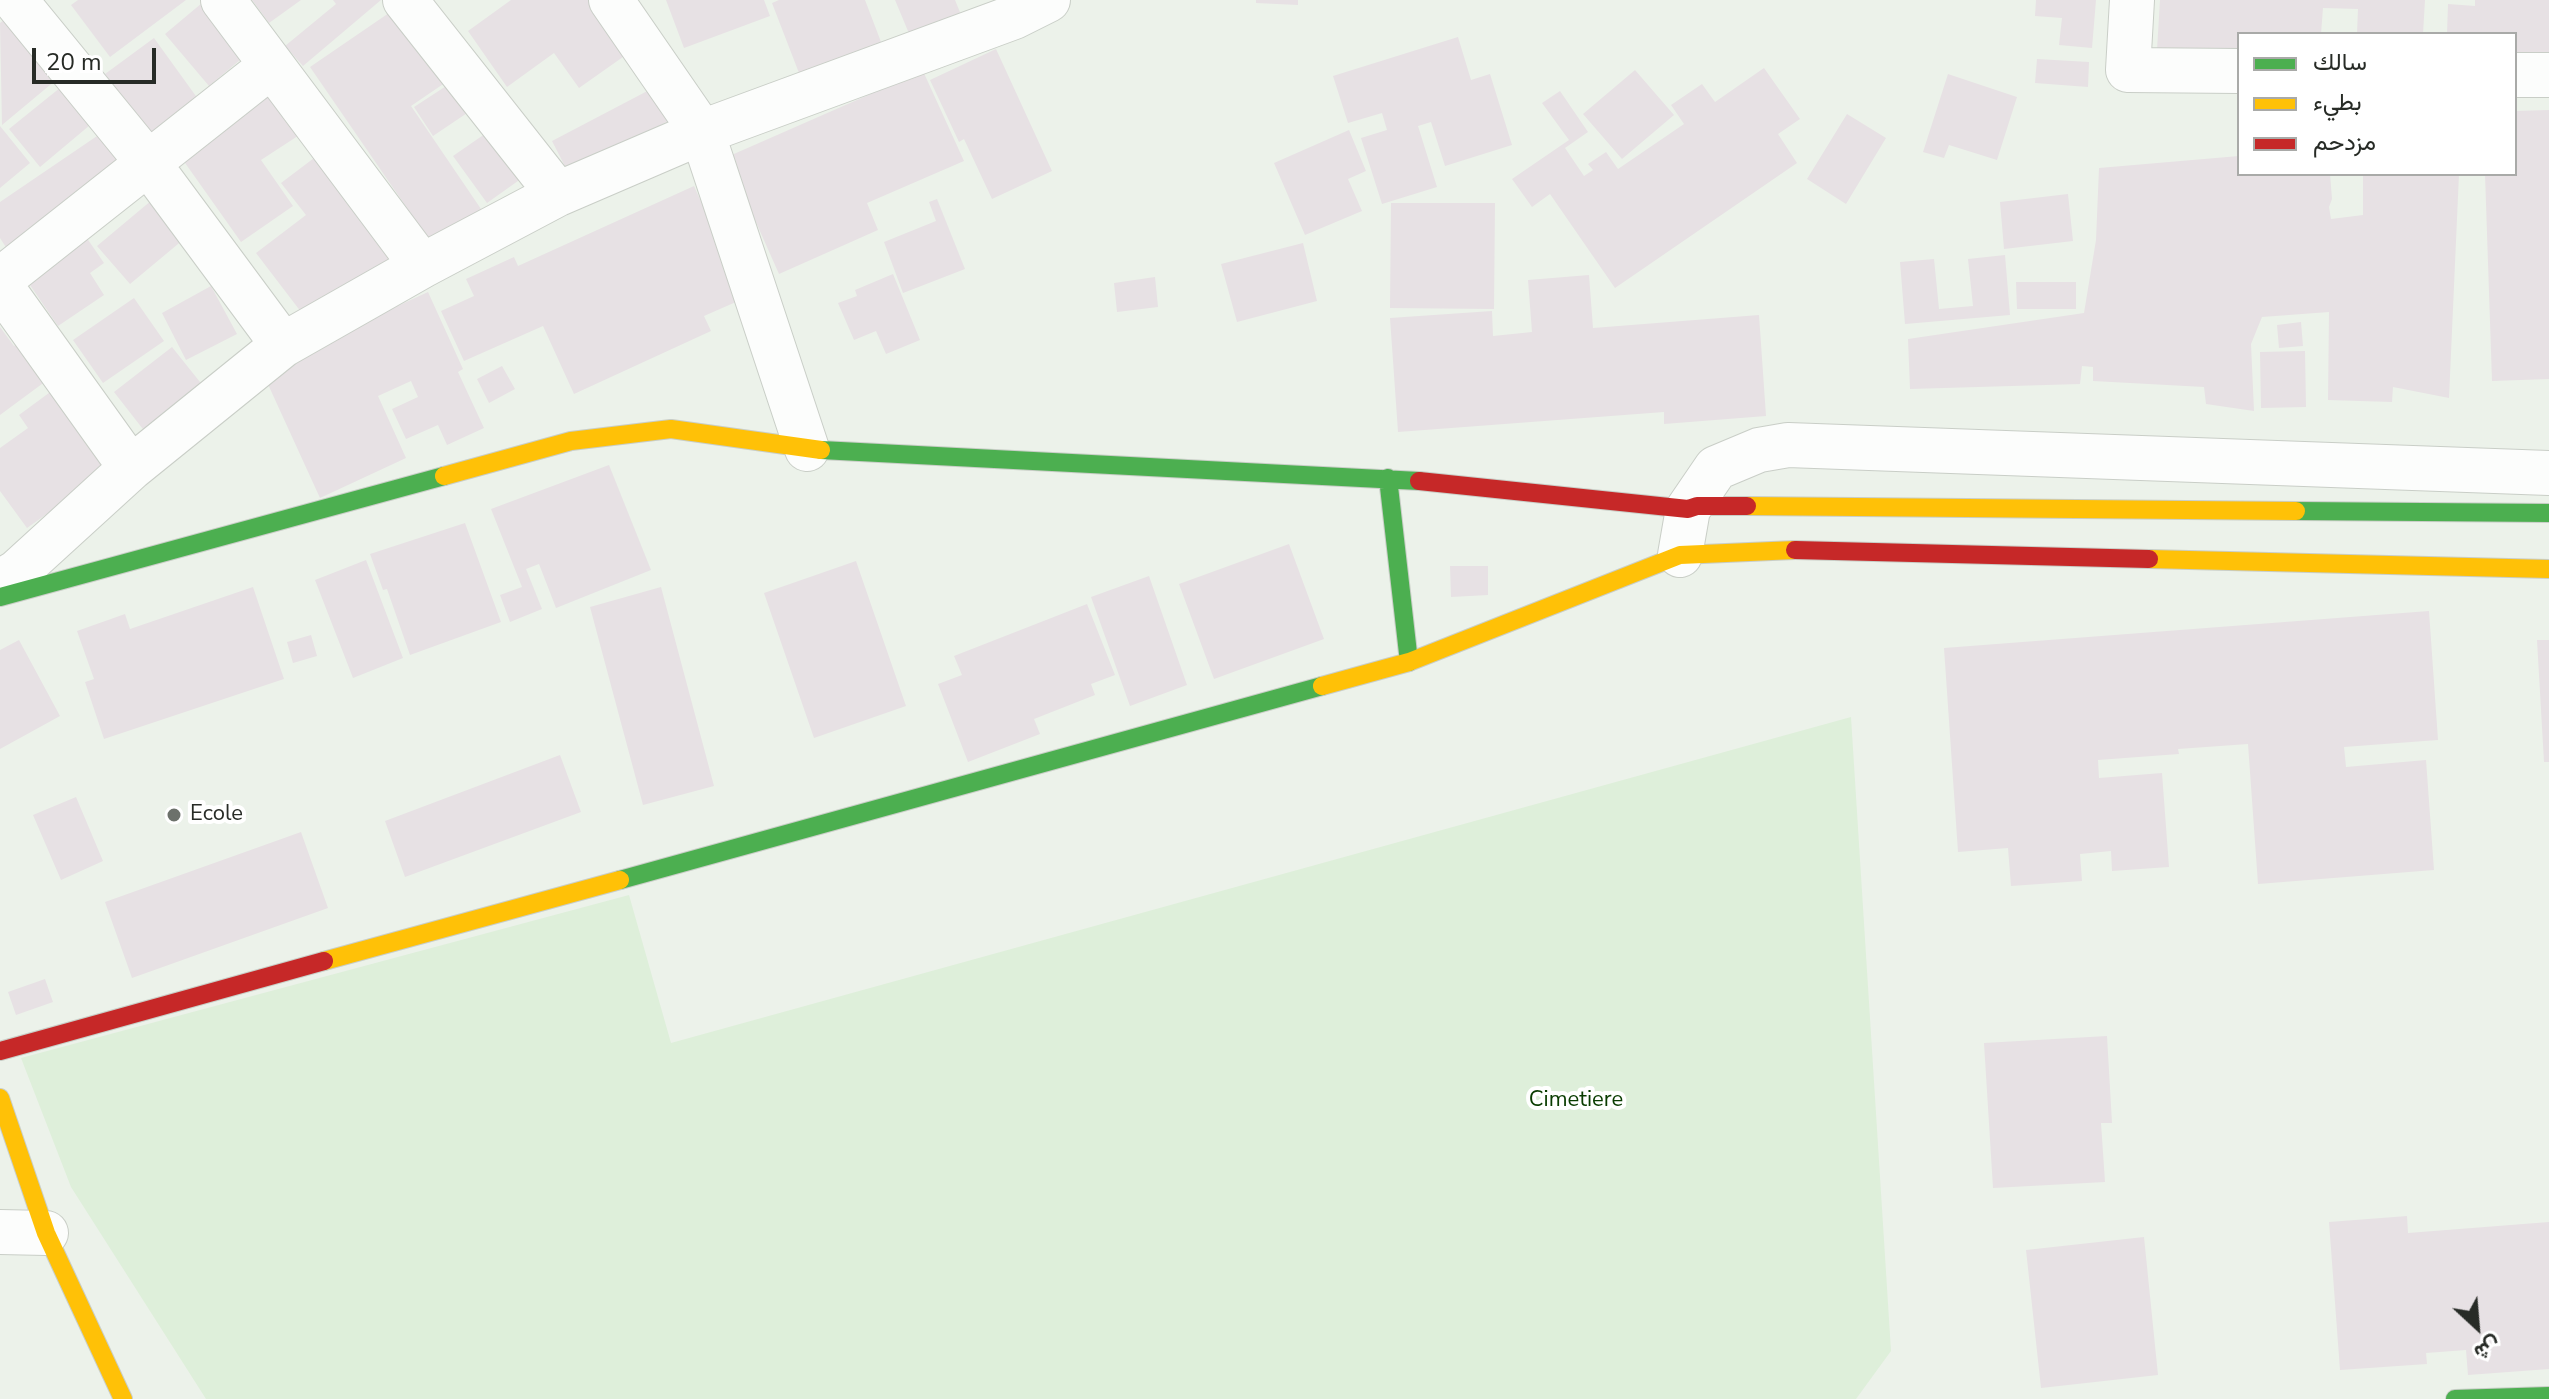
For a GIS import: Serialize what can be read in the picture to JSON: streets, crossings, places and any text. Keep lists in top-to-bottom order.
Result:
{
  "parks": ["Cimetiere"],
  "places": ["Ecole"],
  "legend": ["سالك", "بطيء", "مزدحم"],
  "scale_bar": "20 m",
  "north": "bottom right"
}
